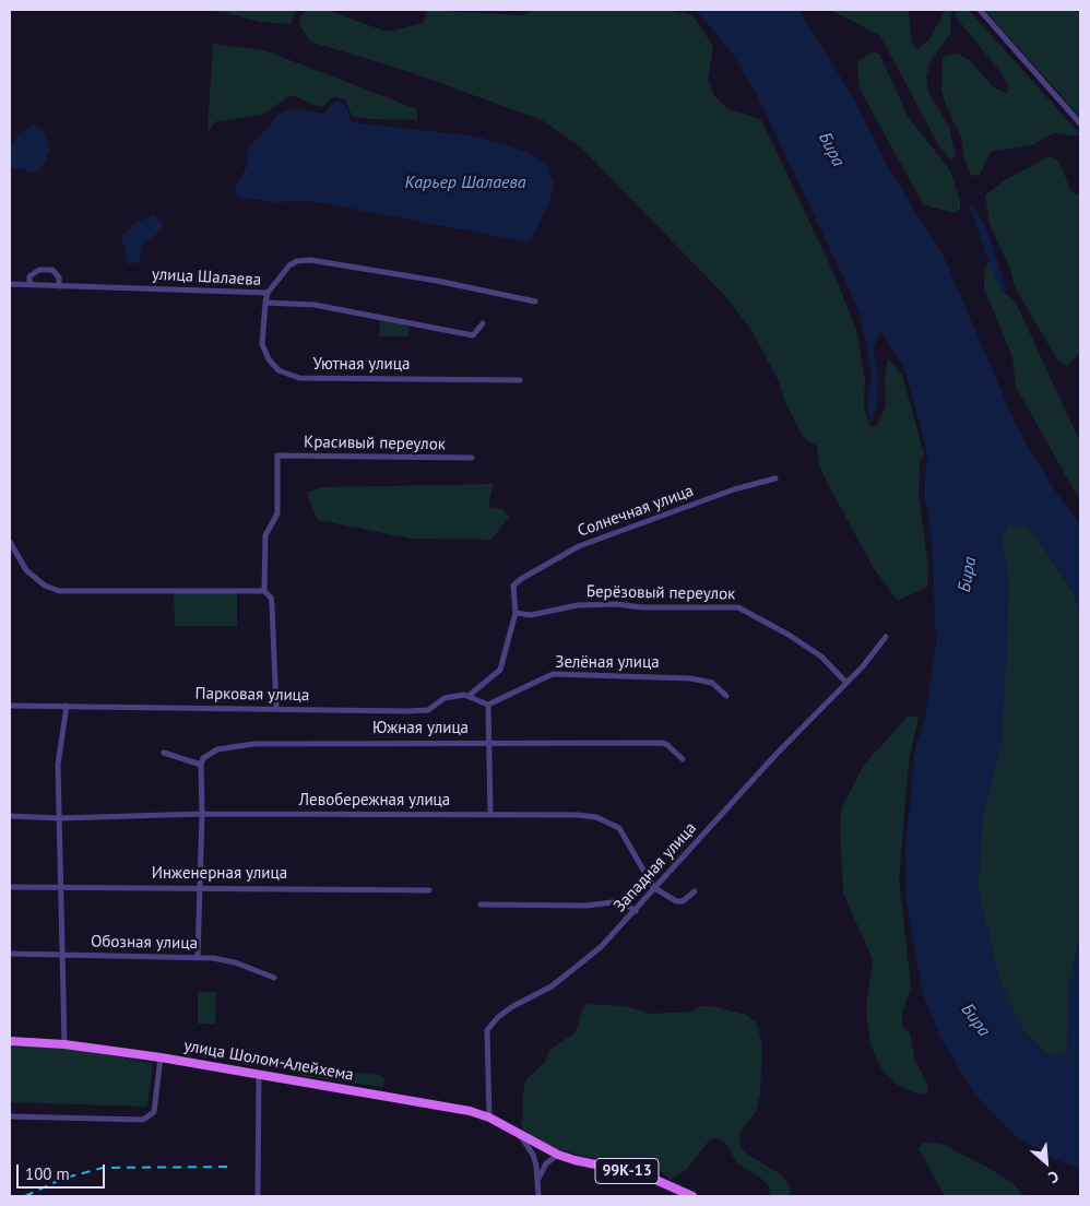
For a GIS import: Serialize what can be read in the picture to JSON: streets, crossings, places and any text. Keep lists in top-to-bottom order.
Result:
{
  "streets": {
    "main road": ["улица Шолом-Алейхема", "99К-13"],
    "street": [
      "улица Шалаева",
      "Уютная улица",
      "Красивый переулок",
      "Солнечная улица",
      "Берёзовый переулок",
      "Зелёная улица",
      "Парковая улица",
      "Южная улица",
      "Левобережная улица",
      "Западная улица",
      "Инженерная улица",
      "Обозная улица"
    ]
  },
  "crossings": [
    ["улица Шалаева", "Уютная улица"],
    ["Солнечная улица", "Берёзовый переулок"],
    ["Берёзовый переулок", "Западная улица"],
    ["Левобережная улица", "Западная улица"],
    ["Западная улица", "улица Шолом-Алейхема"],
    ["улица Шолом-Алейхема", "99К-13"]
  ],
  "water": ["Бира", "Карьер Шалаева"],
  "scale_bar": "100 m",
  "north": "bottom right"
}
